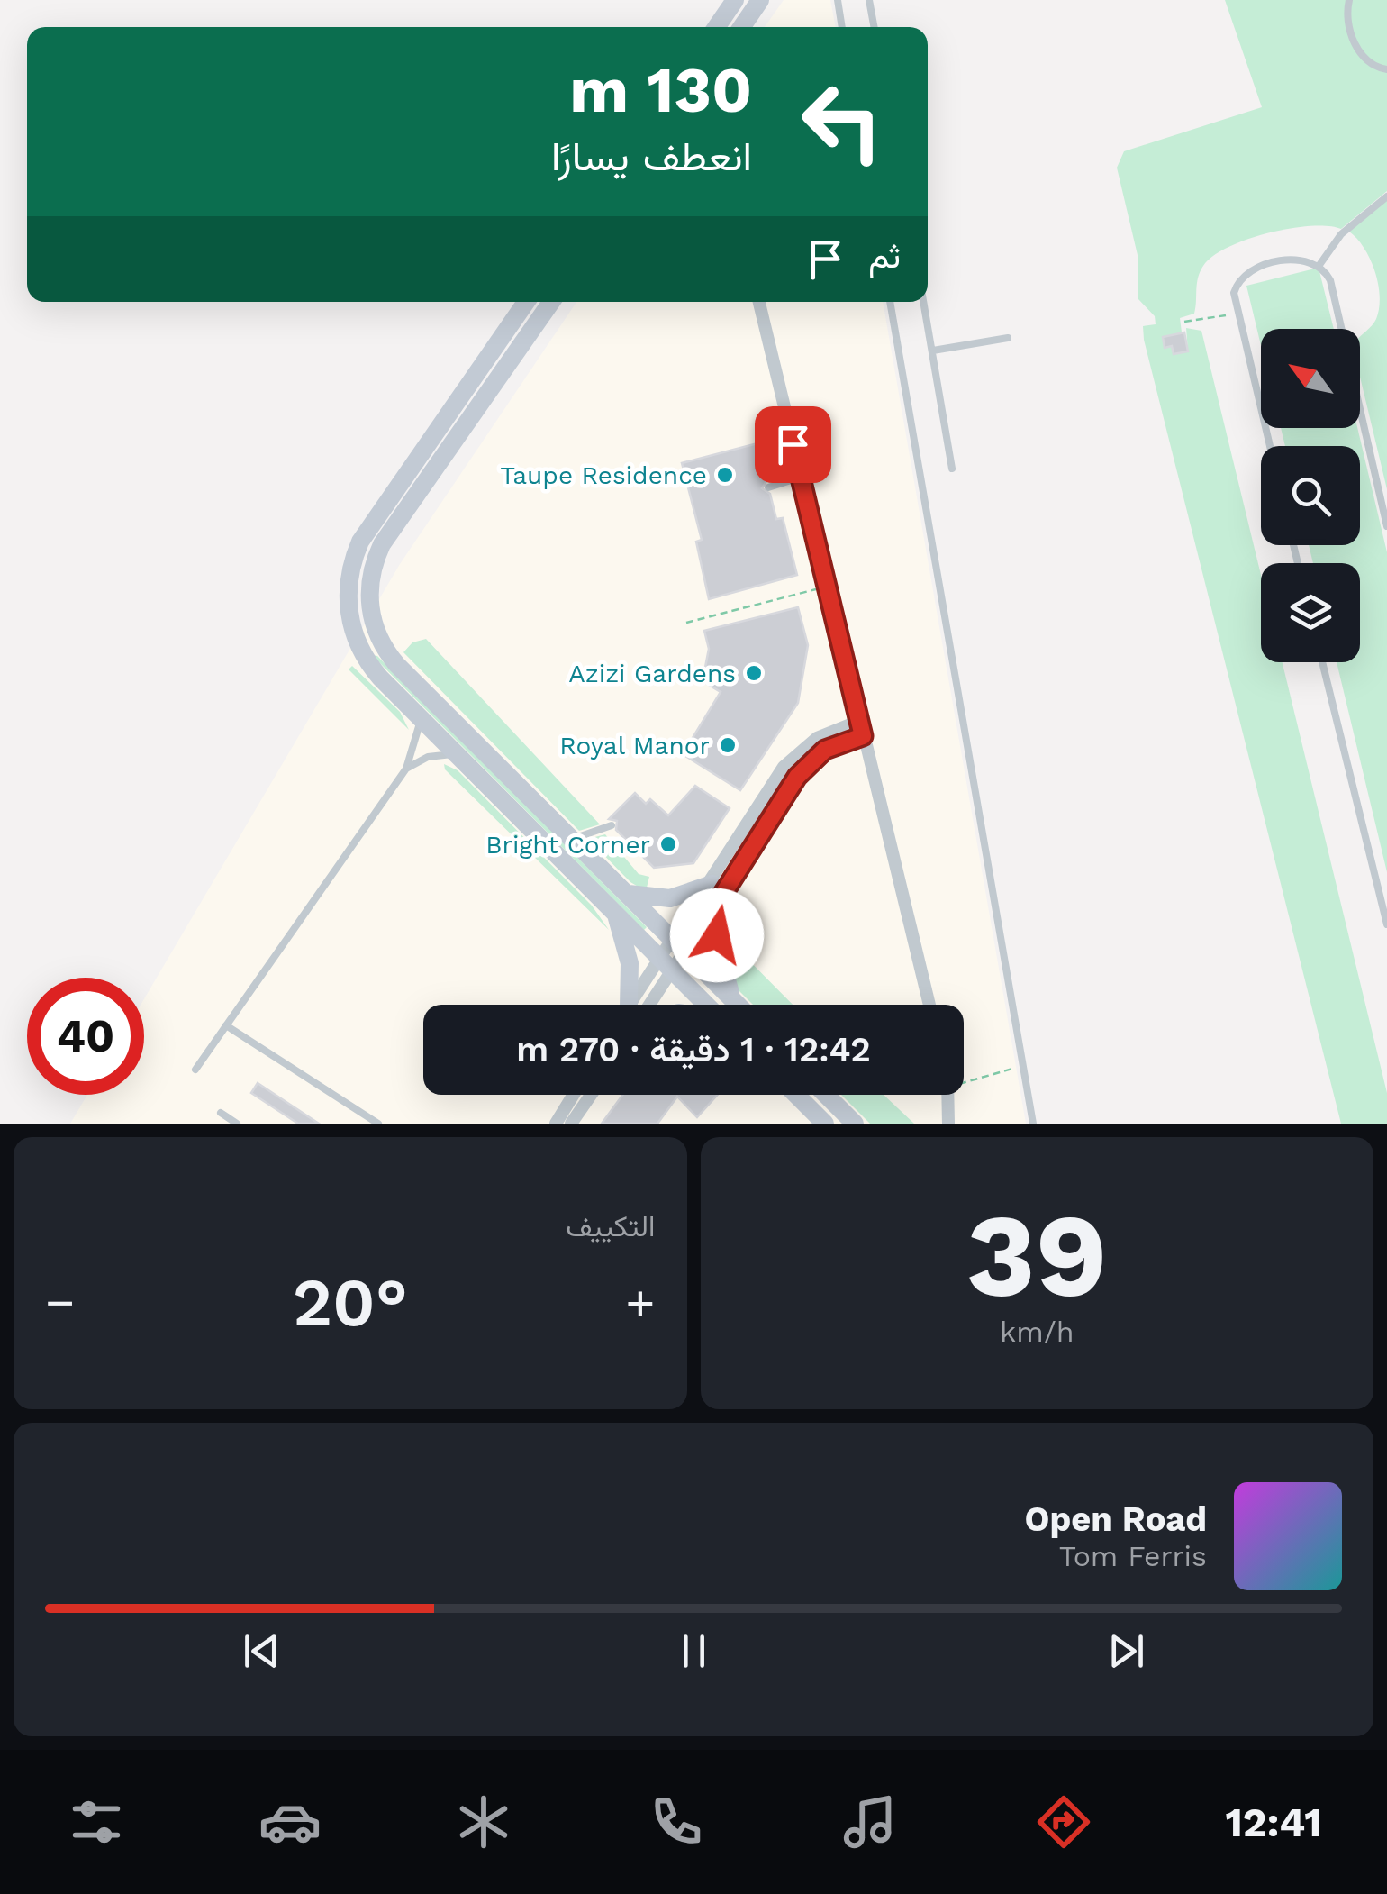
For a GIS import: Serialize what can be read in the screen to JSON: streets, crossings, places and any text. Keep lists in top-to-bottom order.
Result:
{
  "places": [
    "Taupe Residence",
    "Azizi Gardens",
    "Royal Manor",
    "Bright Corner"
  ],
  "north": "top left",
  "page": {
    "turn": ["130 m", "انعطف يسارًا"],
    "then": "ثم",
    "limit": "40",
    "trip": "12:42 · 1 دقيقة · 270 m",
    "tile": [
      ["39", "km/h"],
      "التكييف"
    ],
    "heat": ["−", "20°", "+"],
    "song": ["Open Road", "Tom Ferris"],
    "tabs": "12:41"
  }
}
